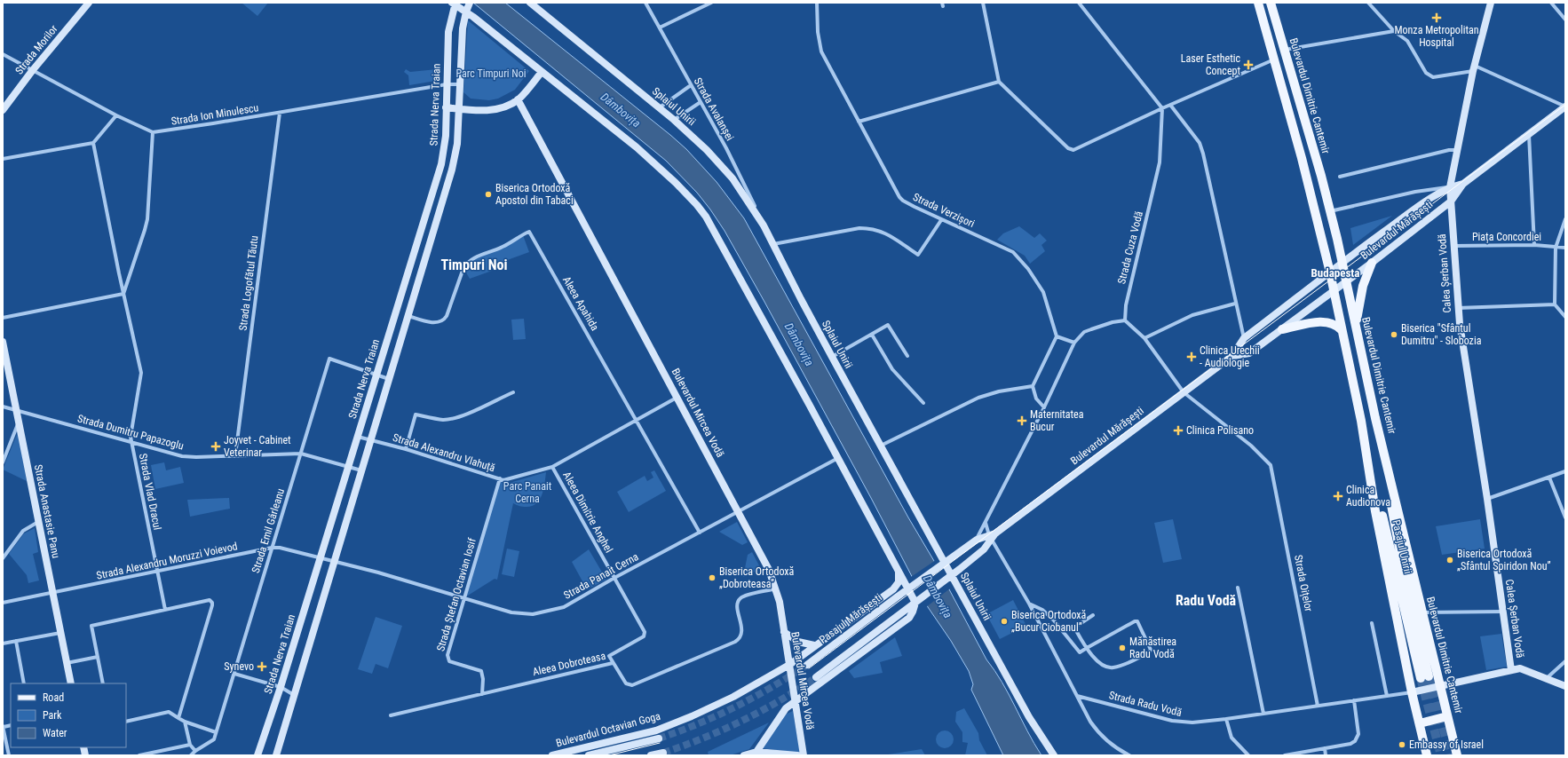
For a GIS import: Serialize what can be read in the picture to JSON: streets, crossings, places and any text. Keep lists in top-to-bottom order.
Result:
{
  "streets": {
    "main road": [
      "Strada Morilor",
      "Bulevardul Dimitrie Cantemir",
      "Strada Nerva Traian",
      "Splaiul Unirii",
      "Bulevardul Mărășești",
      "Calea Șerban Vodă",
      "Bulevardul Mircea Vodă",
      "Strada Anastasie Panu",
      "Pasajul Unirii",
      "Pasajul Mărășești",
      "Bulevardul Octavian Goga"
    ],
    "street": [
      "Strada Avalanșei",
      "Strada Ion Minulescu",
      "Strada Verzișori",
      "Piața Concordiei",
      "Strada Cuza Vodă",
      "Strada Logofătul Tăutu",
      "Aleea Apahida",
      "Strada Dumitru Papazoglu",
      "Strada Alexandru Vlahuță",
      "Strada Vlad Dracul",
      "Aleea Dimitrie Anghel",
      "Strada Emil Gârleanu",
      "Strada Alexandru Moruzzi Voievod",
      "Strada Panait Cerna",
      "Strada Oițelor",
      "Strada Ștefan Octavian Iosif",
      "Aleea Dobroteasa",
      "Strada Radu Vodă"
    ]
  },
  "crossings": [
    ["Bulevardul Dimitrie Cantemir", "Bulevardul Mărășești"],
    ["Bulevardul Dimitrie Cantemir", "Pasajul Unirii"],
    ["Strada Nerva Traian", "Strada Ion Minulescu"],
    ["Strada Nerva Traian", "Strada Dumitru Papazoglu"],
    ["Strada Nerva Traian", "Strada Alexandru Vlahuță"],
    ["Strada Nerva Traian", "Strada Emil Gârleanu"],
    ["Strada Nerva Traian", "Strada Alexandru Moruzzi Voievod"],
    ["Splaiul Unirii", "Strada Avalanșei"],
    ["Splaiul Unirii", "Bulevardul Mărășești"],
    ["Strada Ion Minulescu", "Strada Logofătul Tăutu"],
    ["Bulevardul Mărășești", "Calea Șerban Vodă"],
    ["Bulevardul Mărășești", "Strada Oițelor"],
    ["Bulevardul Mărășești", "Pasajul Mărășești"],
    ["Piața Concordiei", "Calea Șerban Vodă"],
    ["Strada Logofătul Tăutu", "Strada Dumitru Papazoglu"],
    ["Aleea Apahida", "Strada Alexandru Vlahuță"],
    ["Aleea Apahida", "Strada Panait Cerna"],
    ["Bulevardul Mircea Vodă", "Strada Alexandru Vlahuță"],
    ["Bulevardul Mircea Vodă", "Strada Panait Cerna"],
    ["Bulevardul Mircea Vodă", "Aleea Dobroteasa"],
    ["Bulevardul Mircea Vodă", "Bulevardul Octavian Goga"],
    ["Strada Dumitru Papazoglu", "Strada Vlad Dracul"],
    ["Strada Dumitru Papazoglu", "Strada Anastasie Panu"],
    ["Strada Dumitru Papazoglu", "Strada Emil Gârleanu"],
    ["Strada Alexandru Vlahuță", "Aleea Dimitrie Anghel"],
    ["Strada Alexandru Vlahuță", "Strada Ștefan Octavian Iosif"],
    ["Strada Vlad Dracul", "Strada Alexandru Moruzzi Voievod"],
    ["Strada Anastasie Panu", "Strada Alexandru Moruzzi Voievod"],
    ["Aleea Dimitrie Anghel", "Strada Panait Cerna"],
    ["Aleea Dimitrie Anghel", "Aleea Dobroteasa"],
    ["Strada Emil Gârleanu", "Strada Alexandru Moruzzi Voievod"],
    ["Strada Alexandru Moruzzi Voievod", "Strada Panait Cerna"],
    ["Strada Panait Cerna", "Strada Ștefan Octavian Iosif"],
    ["Strada Oițelor", "Strada Radu Vodă"],
    ["Strada Ștefan Octavian Iosif", "Aleea Dobroteasa"]
  ],
  "districts": ["Timpuri Noi", "Budapesta", "Radu Vodă"],
  "water": ["Dâmbovița"],
  "parks": ["Parc Timpuri Noi", "Parc Panait Cerna"],
  "places": {
    "health": [
      "Monza Metropolitan Hospital",
      "Laser Esthetic Concept",
      "Clinica Urechii - Audiologie",
      "Maternitatea Bucur",
      "Clinica Polisano",
      "Joyvet - Cabinet Veterinar",
      "Clinica Audionova",
      "Synevo"
    ],
    "other": [
      "Biserica Ortodoxă Apostol din Tabaci",
      "Biserica \"Sfântul Dumitru\" - Slobozia",
      "Biserica Ortodoxă „Sfântul Spiridon Nou”",
      "Biserica Ortodoxă „Dobroteasa”",
      "Biserica Ortodoxă „Bucur Ciobanul”",
      "Mănăstirea Radu Vodă",
      "Embassy of Israel"
    ]
  },
  "legend": ["Road", "Park", "Water"]
}
